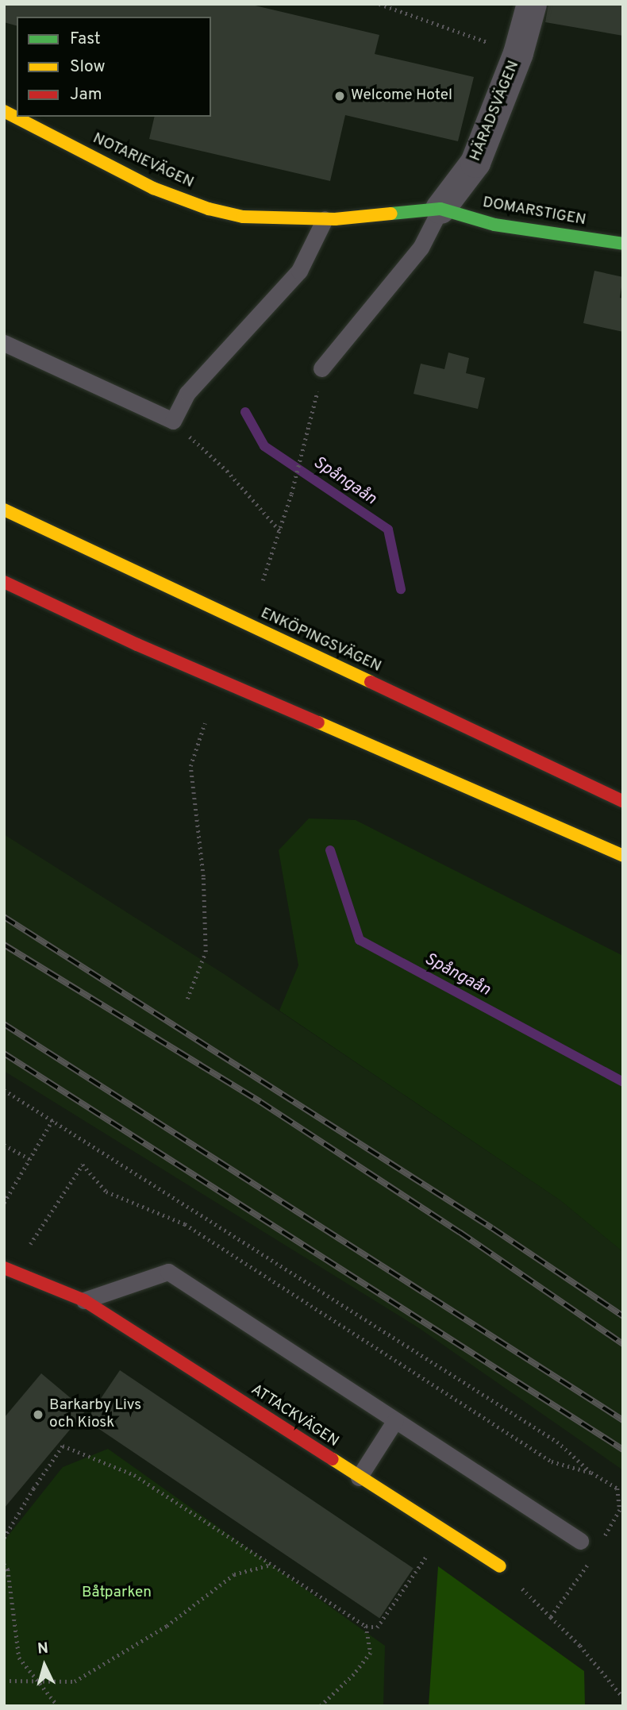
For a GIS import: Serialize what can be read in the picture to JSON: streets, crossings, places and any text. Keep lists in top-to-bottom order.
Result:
{
  "streets": {
    "main road": [
      "NOTARIEVÄGEN",
      "DOMARSTIGEN",
      "ENKÖPINGSVÄGEN",
      "ATTACKVÄGEN"
    ],
    "street": ["HÄRADSVÄGEN"]
  },
  "crossings": [
    ["HÄRADSVÄGEN", "NOTARIEVÄGEN"],
    ["HÄRADSVÄGEN", "DOMARSTIGEN"],
    ["NOTARIEVÄGEN", "DOMARSTIGEN"]
  ],
  "water": ["Spångaån"],
  "parks": ["Båtparken"],
  "places": ["Welcome Hotel", "Barkarby Livs och Kiosk"],
  "legend": ["Fast", "Slow", "Jam"],
  "north": "top"
}
